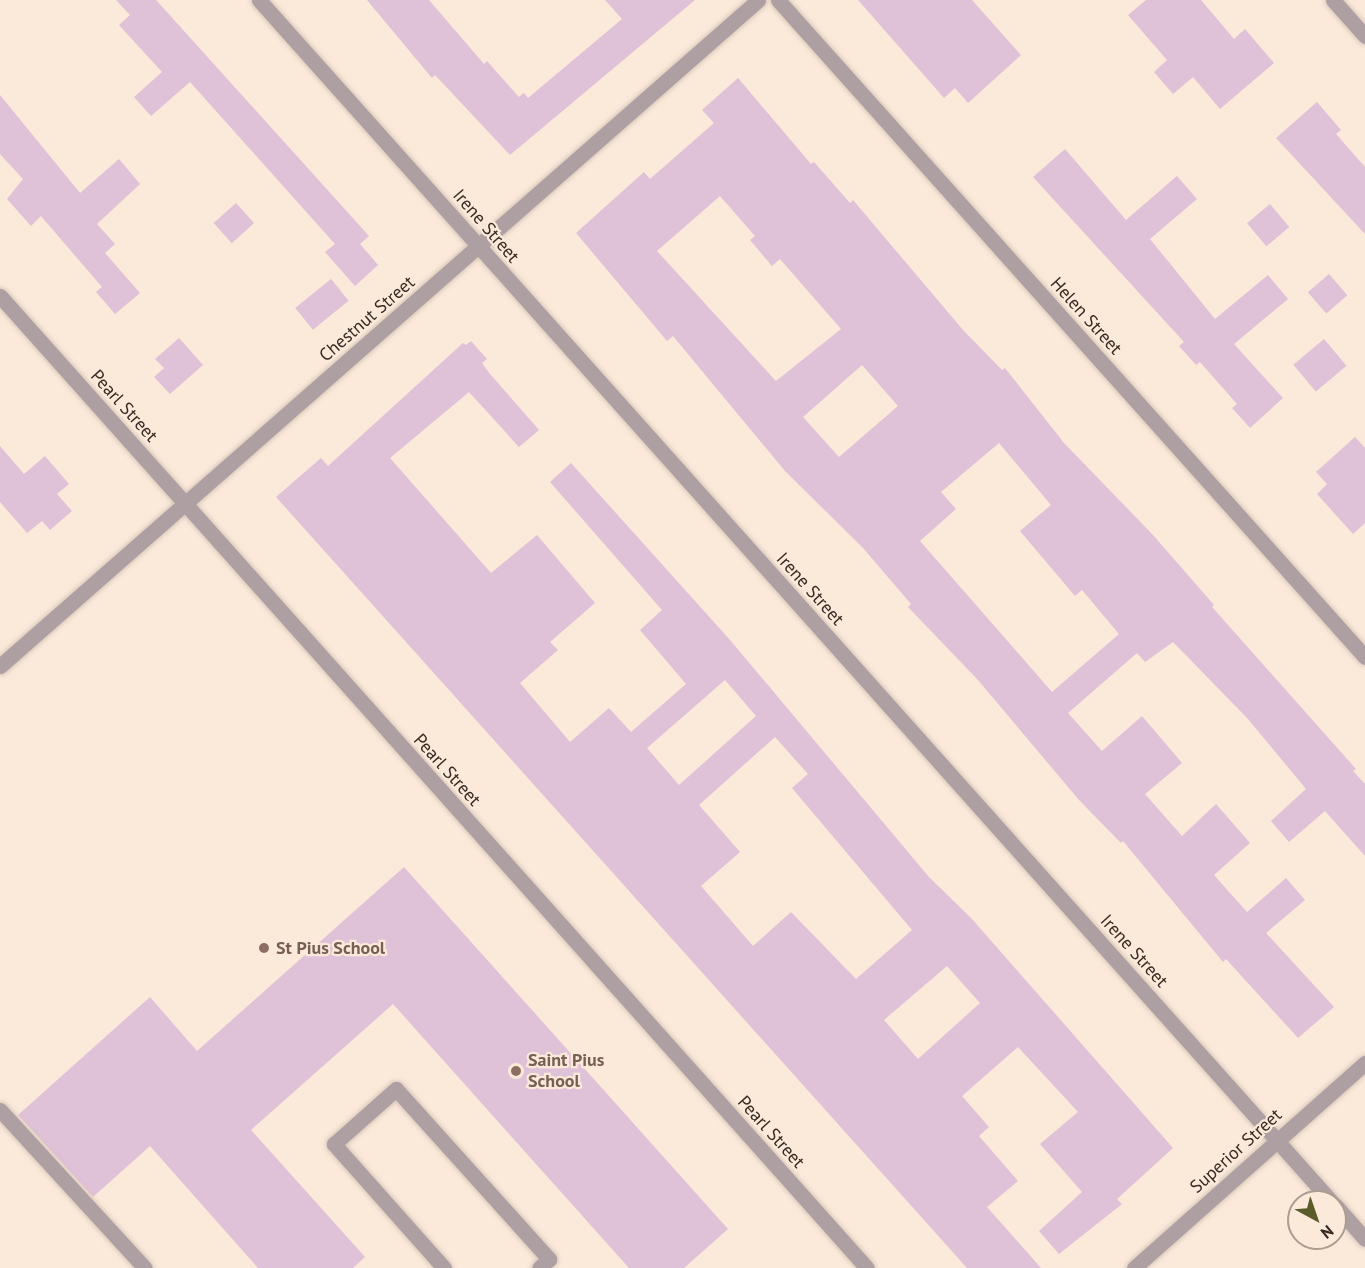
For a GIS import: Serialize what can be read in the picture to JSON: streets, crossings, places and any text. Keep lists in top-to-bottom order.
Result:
{
  "streets": {
    "street": [
      "Irene Street",
      "Helen Street",
      "Chestnut Street",
      "Pearl Street",
      "Superior Street"
    ]
  },
  "crossings": [
    ["Irene Street", "Chestnut Street"],
    ["Irene Street", "Superior Street"],
    ["Chestnut Street", "Pearl Street"]
  ],
  "places": ["St Pius School", "Saint Pius School"],
  "north": "bottom right"
}
